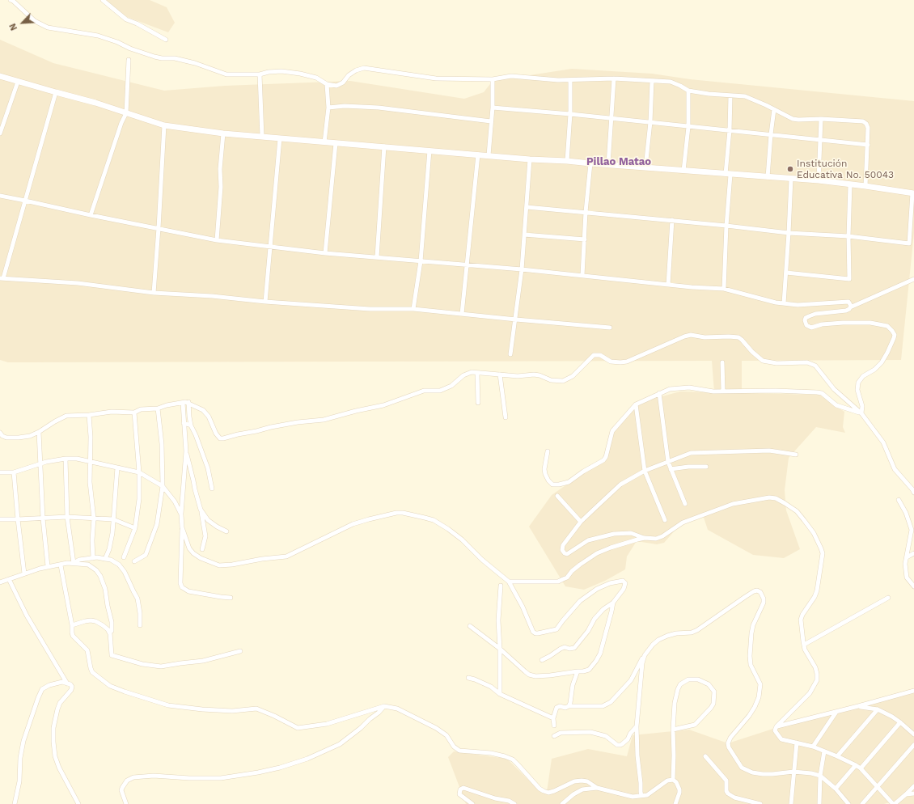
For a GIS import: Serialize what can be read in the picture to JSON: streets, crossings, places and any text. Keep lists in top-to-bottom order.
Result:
{
  "districts": ["Pillao Matao"],
  "places": ["Institución Educativa No. 50043"],
  "north": "bottom left"
}
